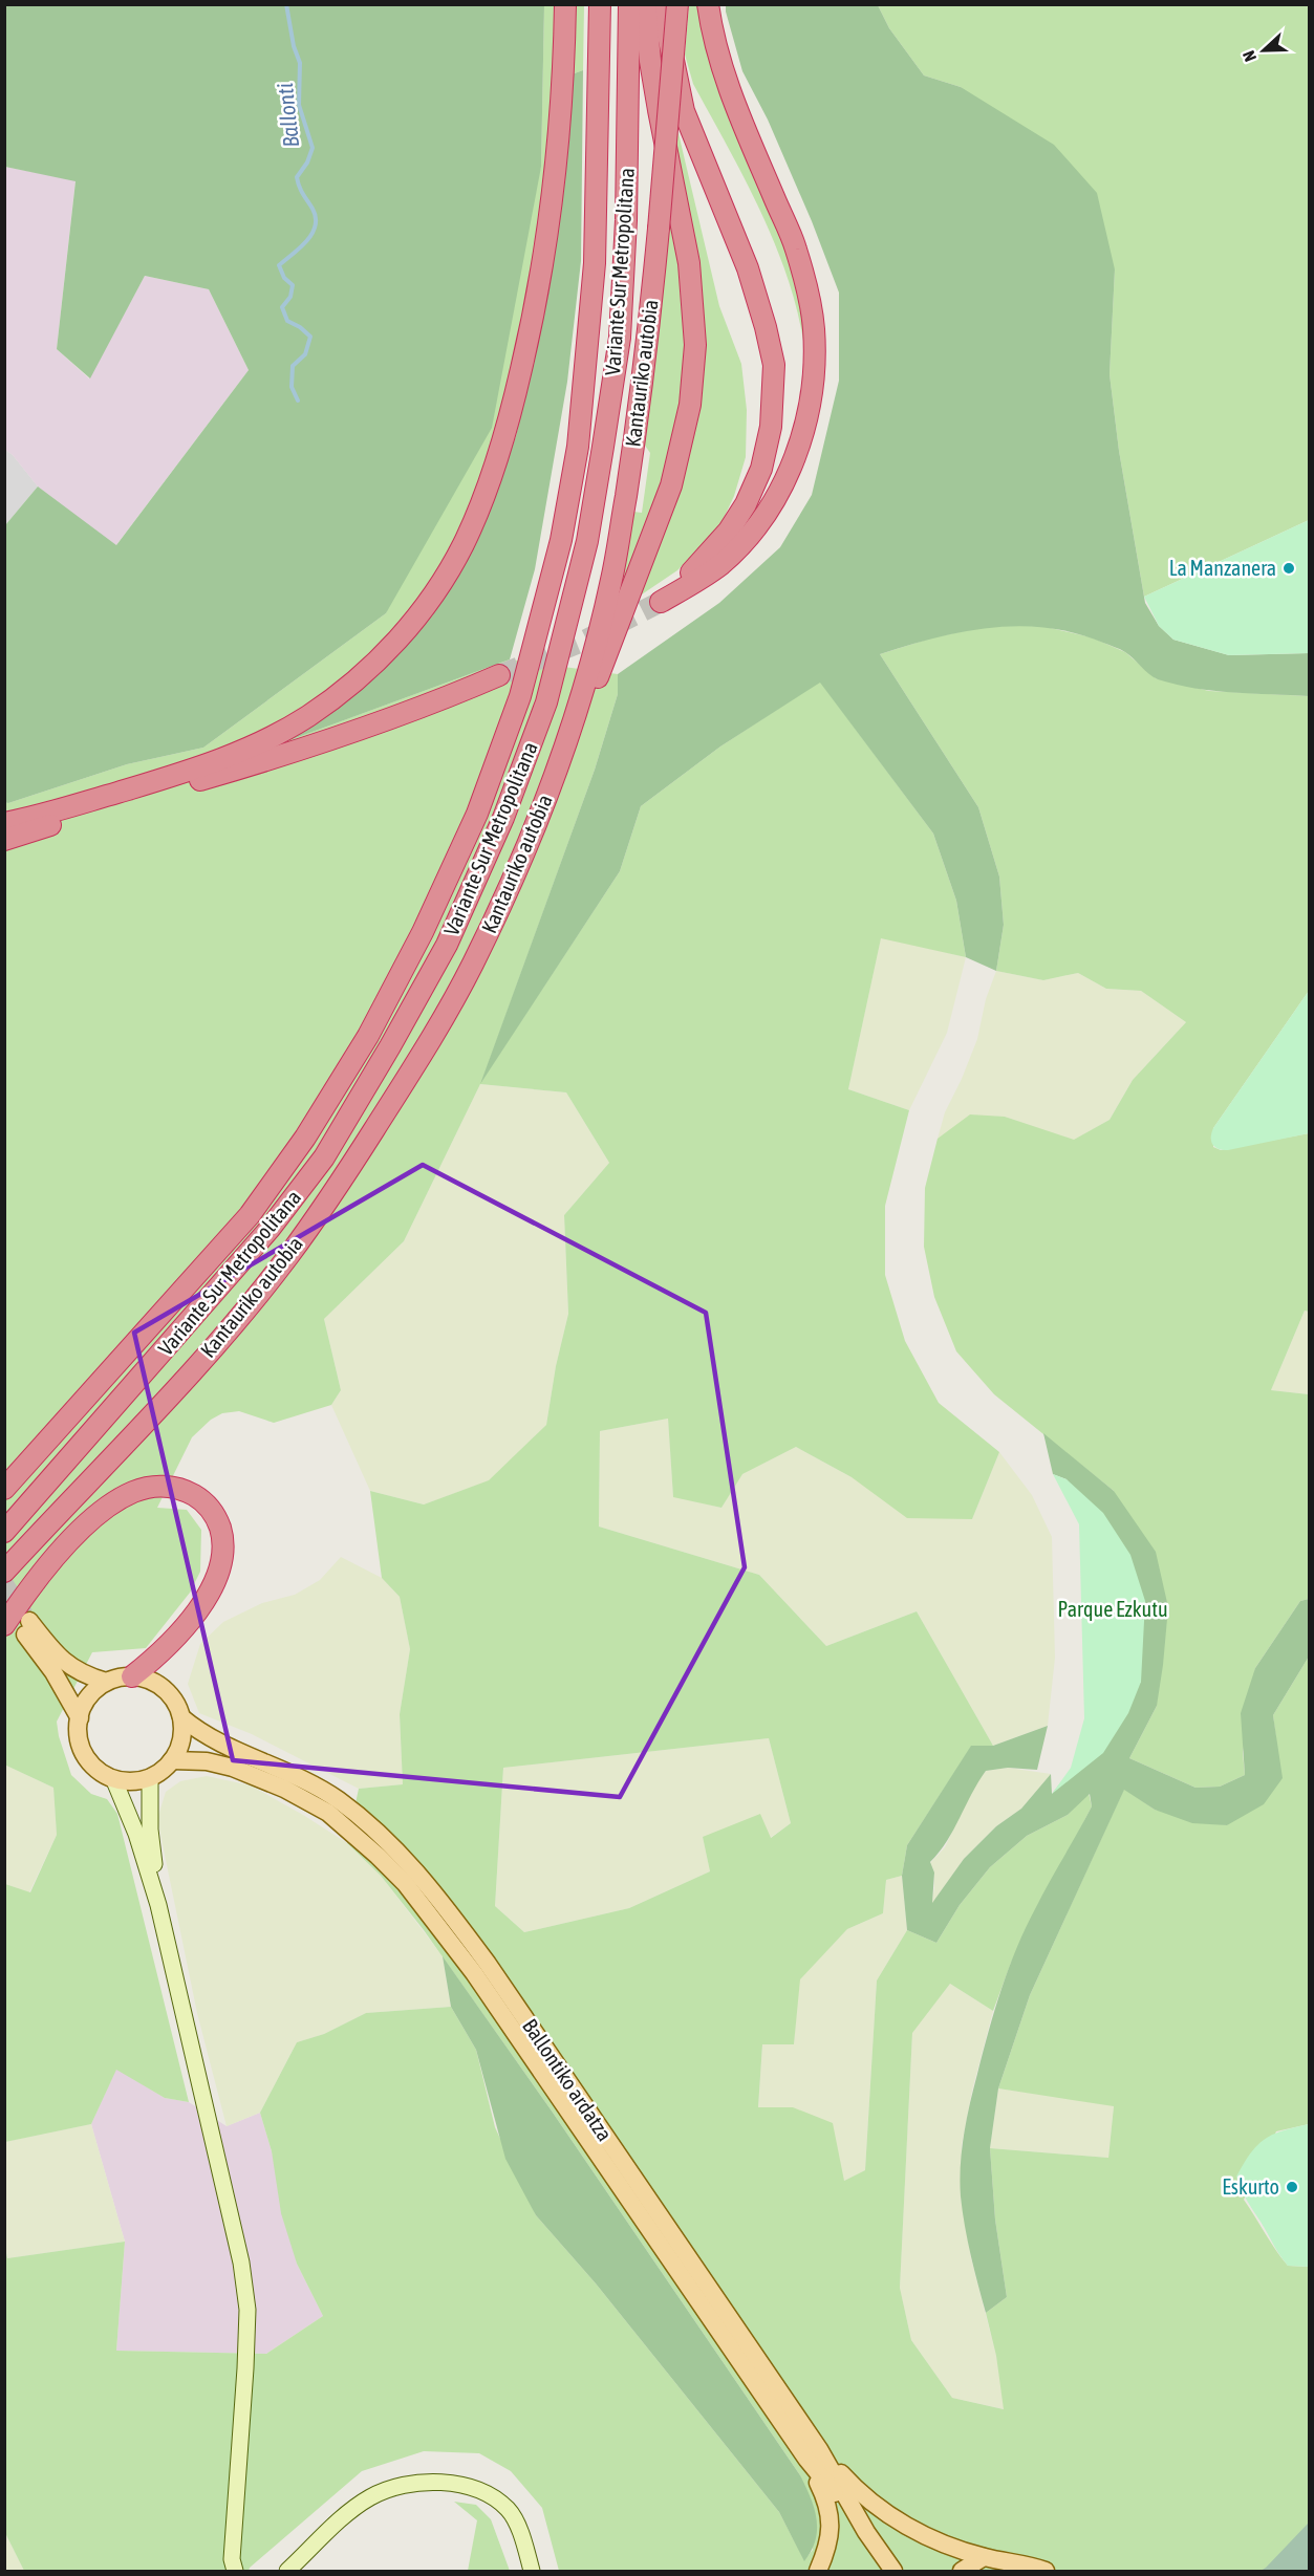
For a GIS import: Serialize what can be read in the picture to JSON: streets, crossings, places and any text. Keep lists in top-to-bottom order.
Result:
{
  "streets": {
    "highway": ["Variante Sur Metropolitana", "Kantauriko autobia"],
    "main road": ["Ballontiko ardatza"]
  },
  "water": ["Ballonti"],
  "parks": ["Parque Ezkutu"],
  "places": ["La Manzanera", "Eskurto"],
  "north": "left"
}
